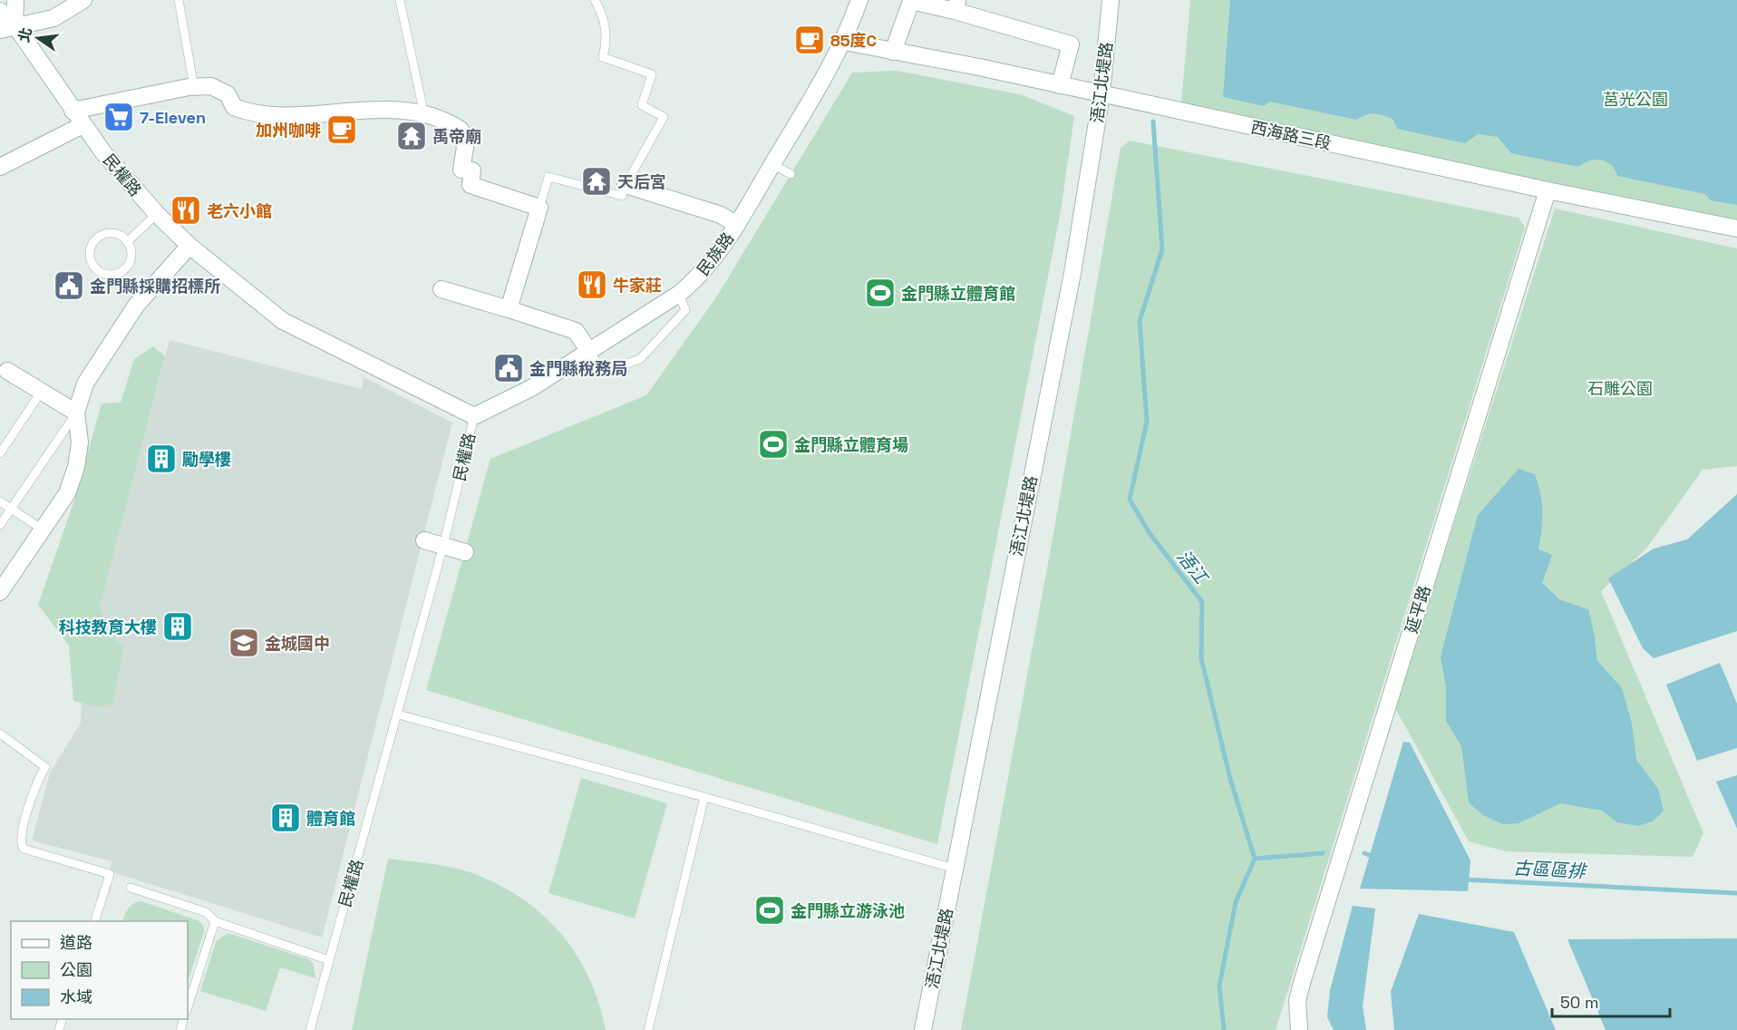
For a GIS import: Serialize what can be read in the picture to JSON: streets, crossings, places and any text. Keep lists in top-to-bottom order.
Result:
{
  "streets": {
    "street": [
      "浯江北堤路",
      "西海路三段",
      "民權路",
      "民族路",
      "延平路"
    ]
  },
  "crossings": [
    ["浯江北堤路", "西海路三段"],
    ["西海路三段", "民族路"],
    ["西海路三段", "延平路"],
    ["民權路", "民族路"]
  ],
  "water": ["浯江", "古區區排"],
  "parks": ["莒光公園", "石雕公園"],
  "places": {
    "cafe": ["85度C", "加州咖啡"],
    "supermarket": ["7-Eleven"],
    "temple": ["禹帝廟", "天后宮"],
    "restaurant": ["老六小館", "牛家莊"],
    "public building": ["金門縣採購招標所", "金門縣稅務局"],
    "sports": ["金門縣立體育館", "金門縣立體育場", "金門縣立游泳池"],
    "building": ["勵學樓", "科技教育大樓", "體育館"],
    "school or university": ["金城國中"]
  },
  "legend": ["道路", "公園", "水域"],
  "scale_bar": "50 m",
  "north": "left"
}
